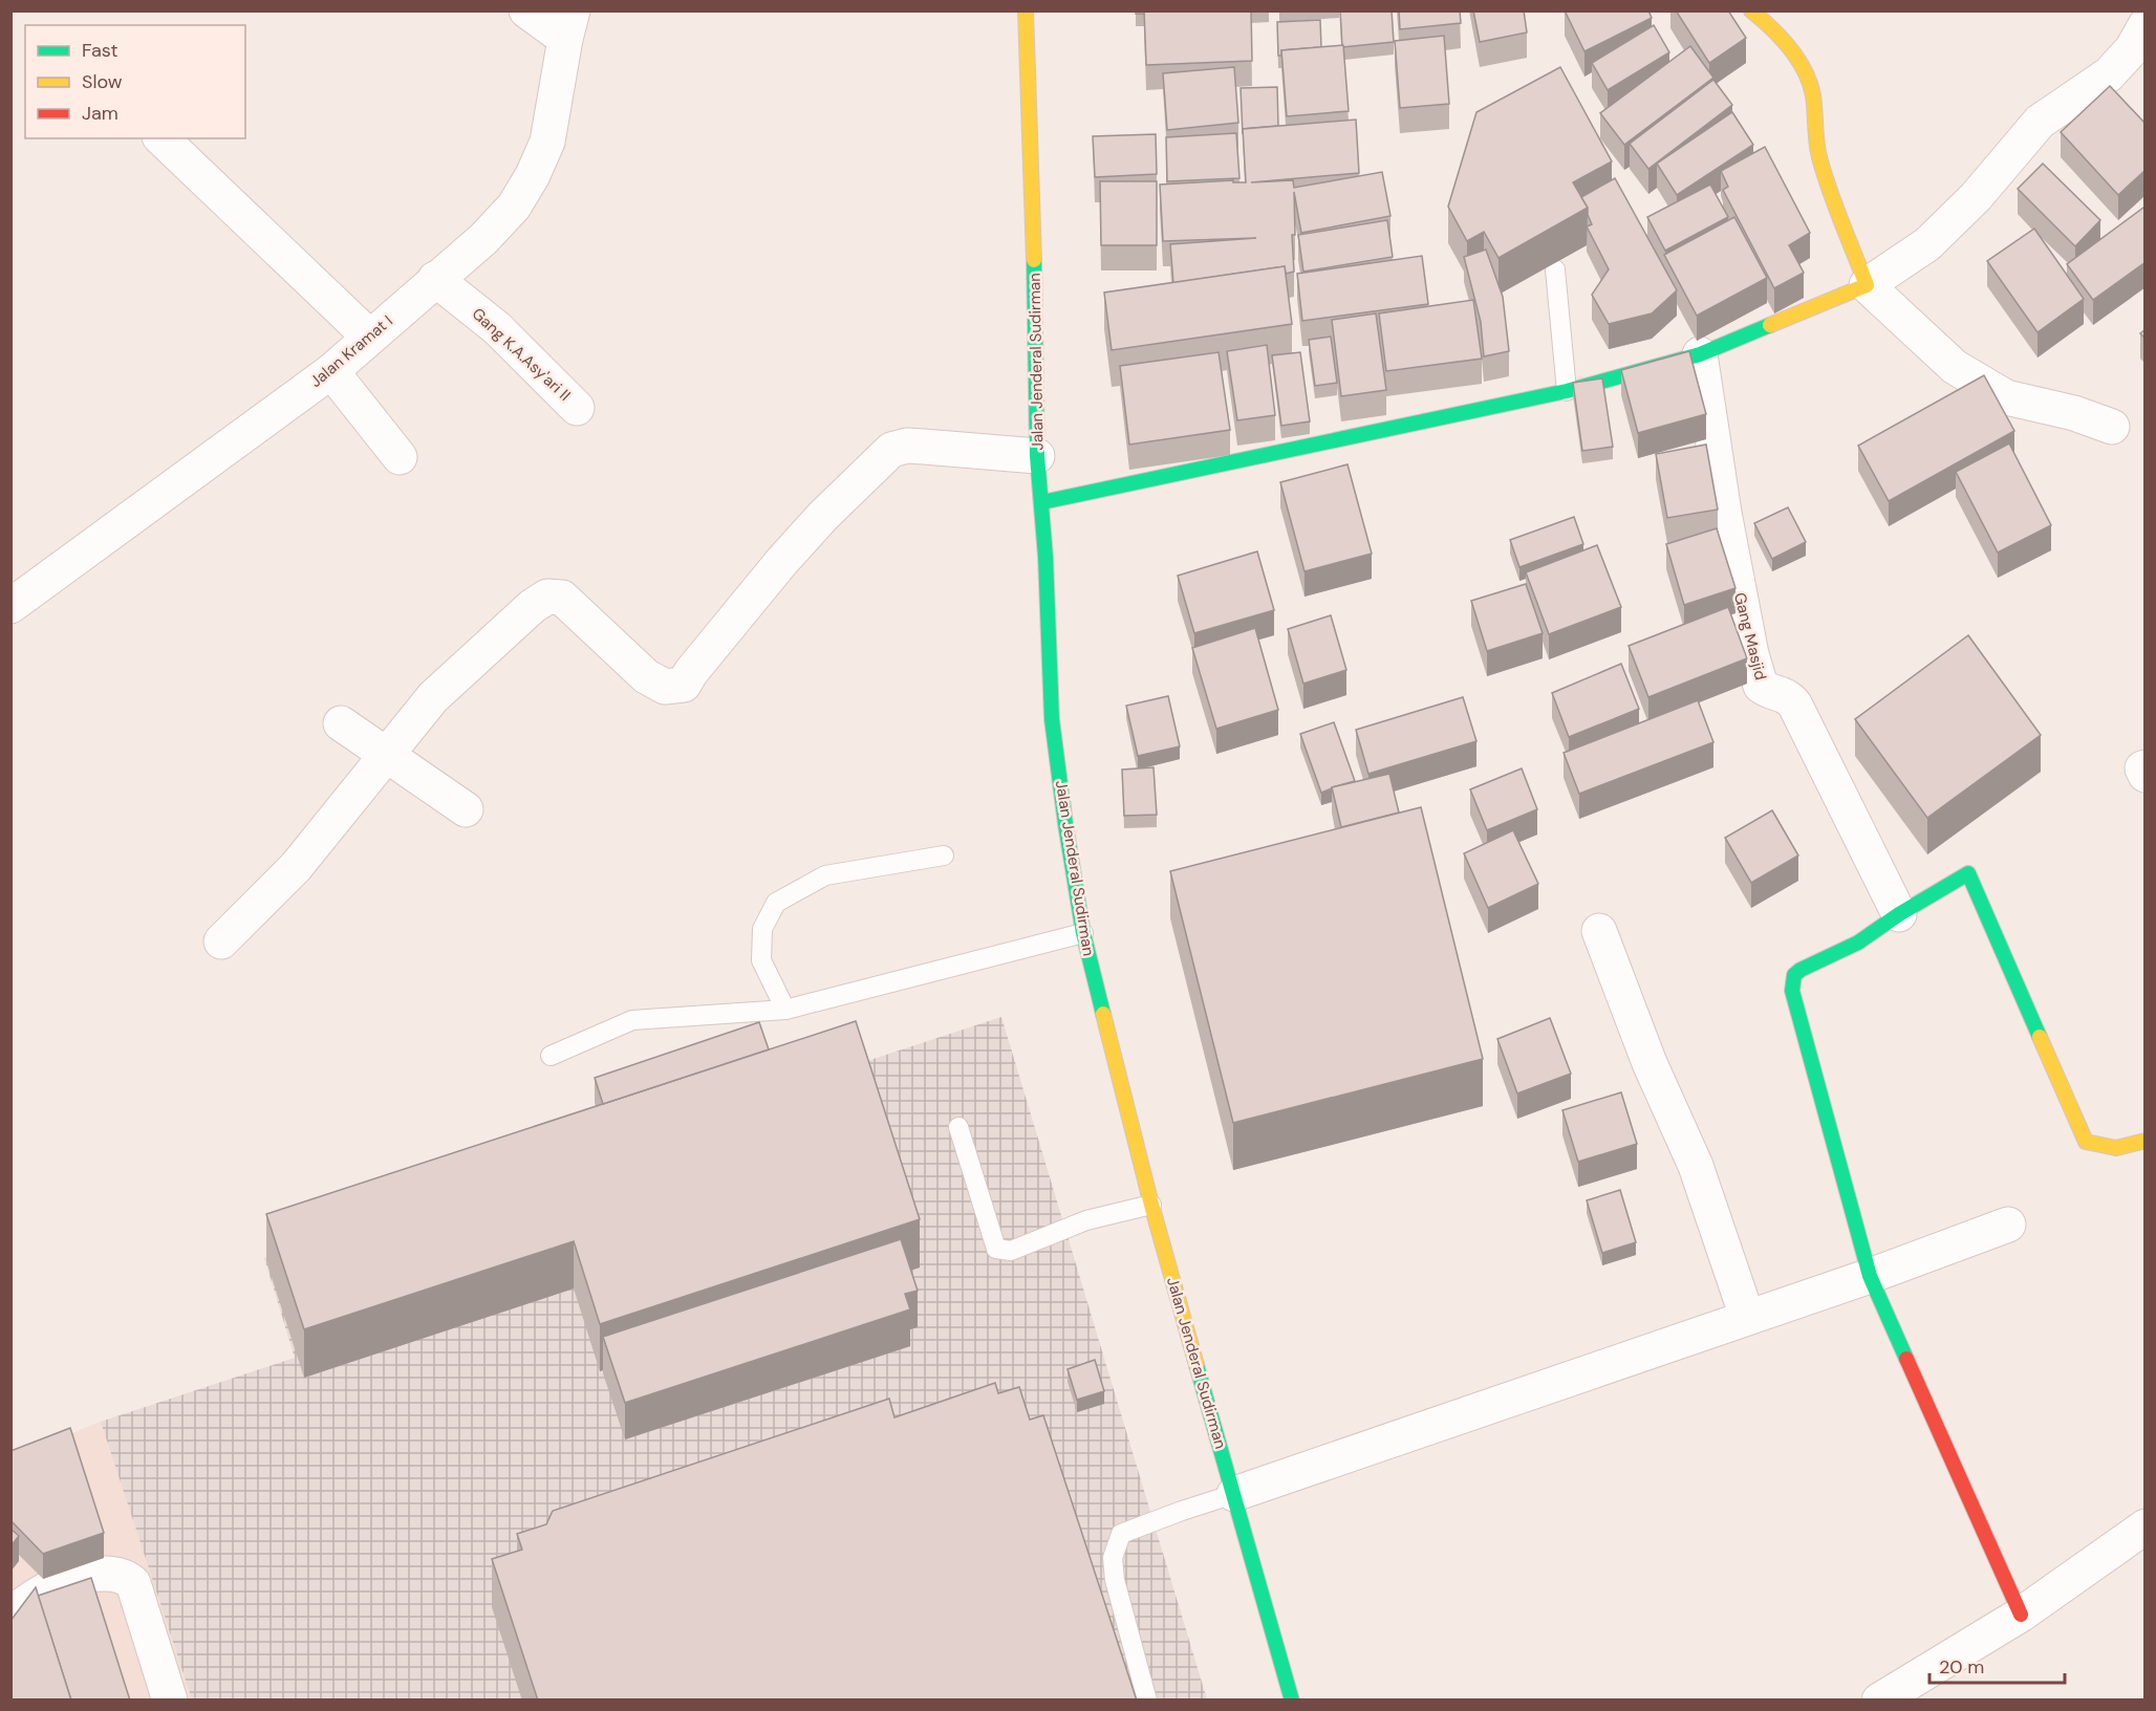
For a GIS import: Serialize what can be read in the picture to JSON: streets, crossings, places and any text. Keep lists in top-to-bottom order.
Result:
{
  "streets": {
    "main road": ["Jalan Jenderal Sudirman"],
    "street": ["Jalan Kramat I", "Gang K.A.Asy'ari II", "Gang Masjid"]
  },
  "crossings": [
    ["Jalan Kramat I", "Gang K.A.Asy'ari II"]
  ],
  "legend": ["Fast", "Slow", "Jam"],
  "scale_bar": "20 m"
}
